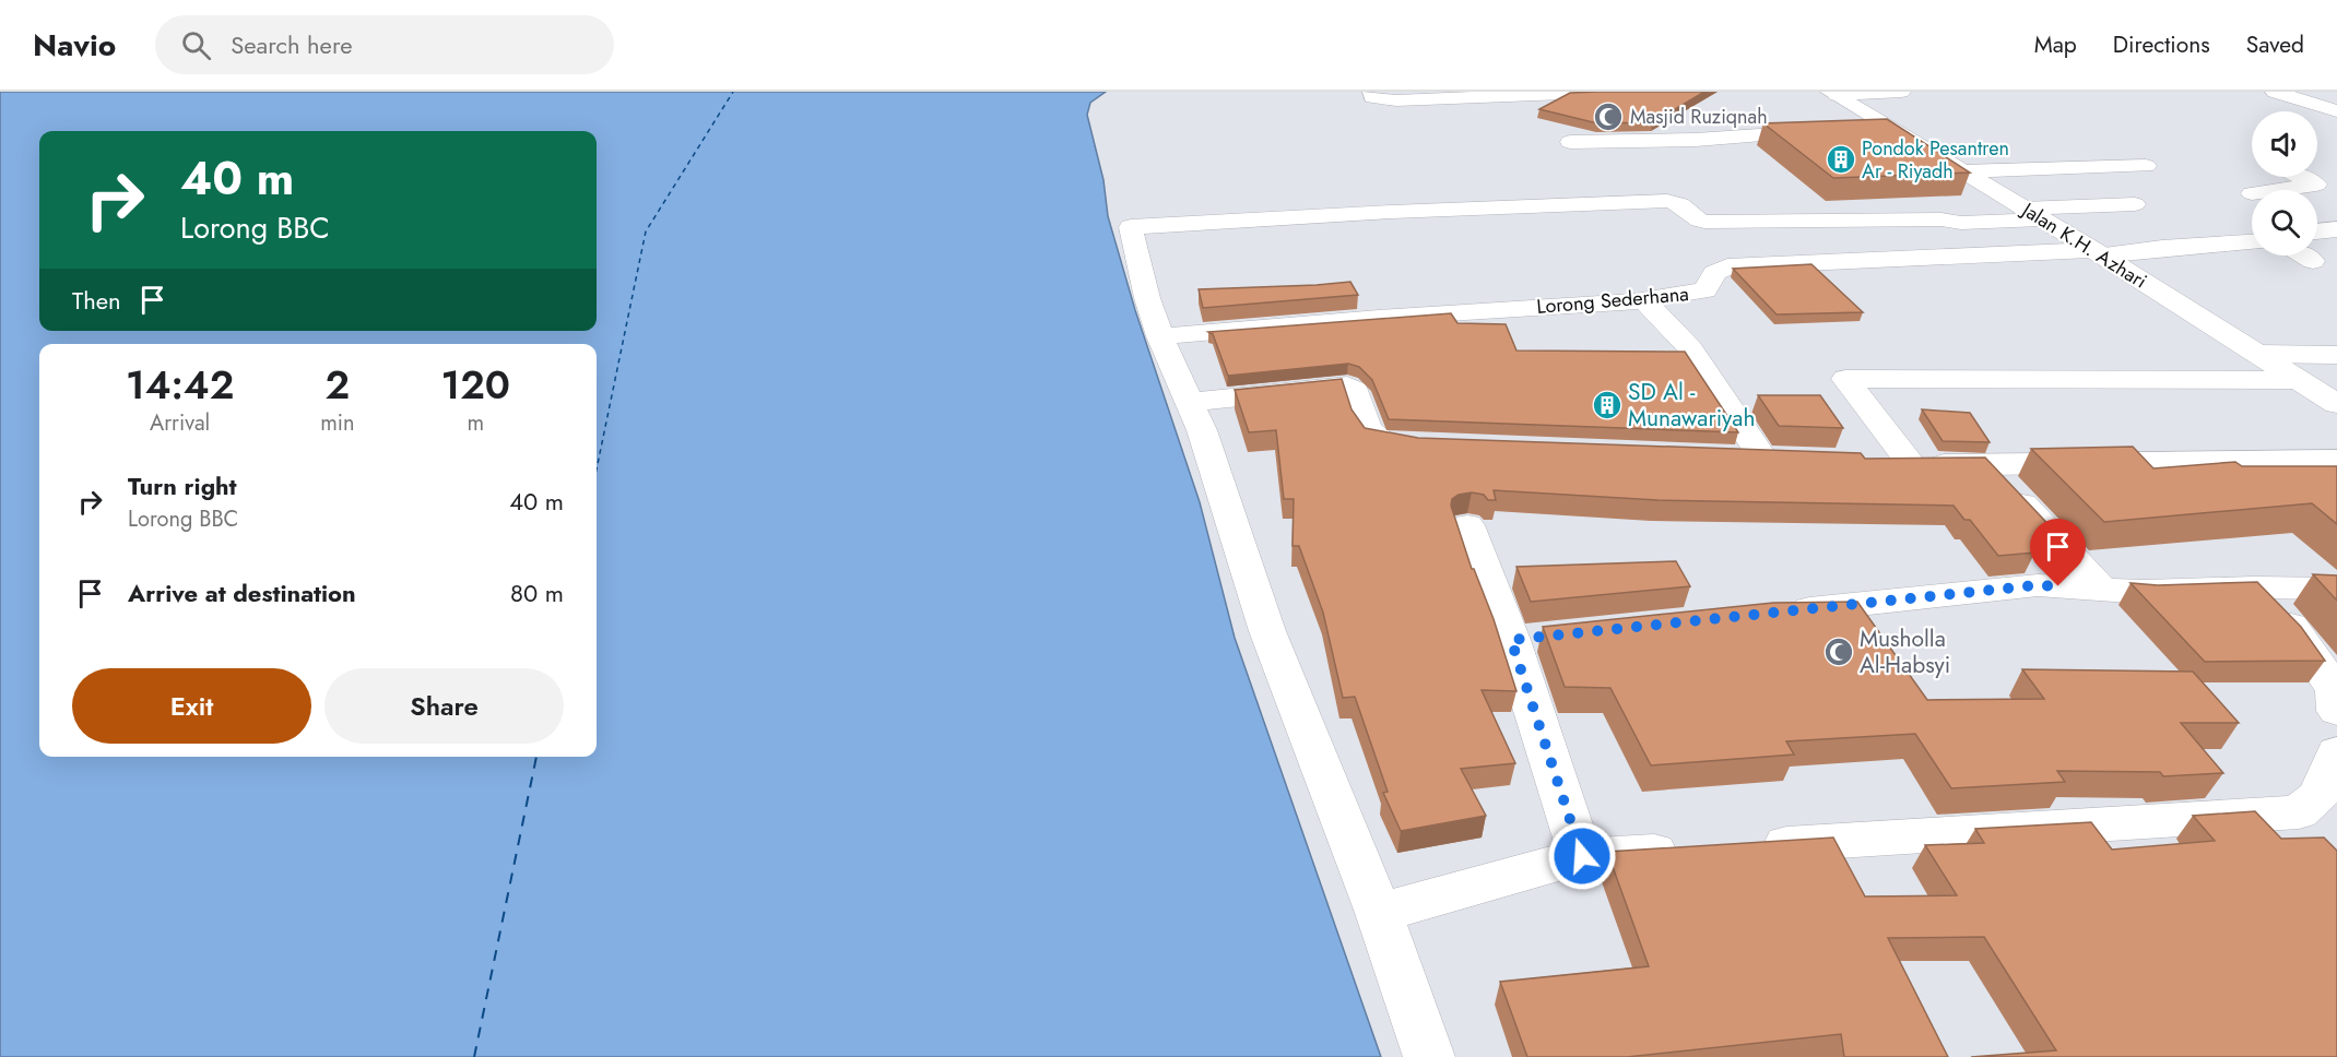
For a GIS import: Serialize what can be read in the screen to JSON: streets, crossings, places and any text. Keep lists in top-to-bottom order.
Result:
{
  "streets": {
    "street": ["Jalan K.H. Azhari", "Lorong Sederhana"]
  },
  "crossings": [
    ["Jalan K.H. Azhari", "Lorong Sederhana"]
  ],
  "places": {
    "mosque": ["Masjid Ruziqnah", "Musholla Al-Habsyi"],
    "building": ["Pondok Pesantren Ar - Riyadh", "SD Al - Munawariyah"]
  },
  "page": {
    "header": "Navio",
    "search": "Search here",
    "nav": ["Map", "Directions", "Saved"],
    "turn": ["40 m", "Lorong BBC"],
    "then": "Then",
    "eta": [
      "14:42",
      "Arrival",
      "2",
      "min",
      "120",
      "m"
    ],
    "list": [
      {
        "name": "Turn right",
        "note": "Lorong BBC",
        "value": "40 m"
      },
      {
        "name": "Arrive at destination",
        "value": "80 m"
      }
    ],
    "buttons": ["Exit", "Share"]
  }
}
